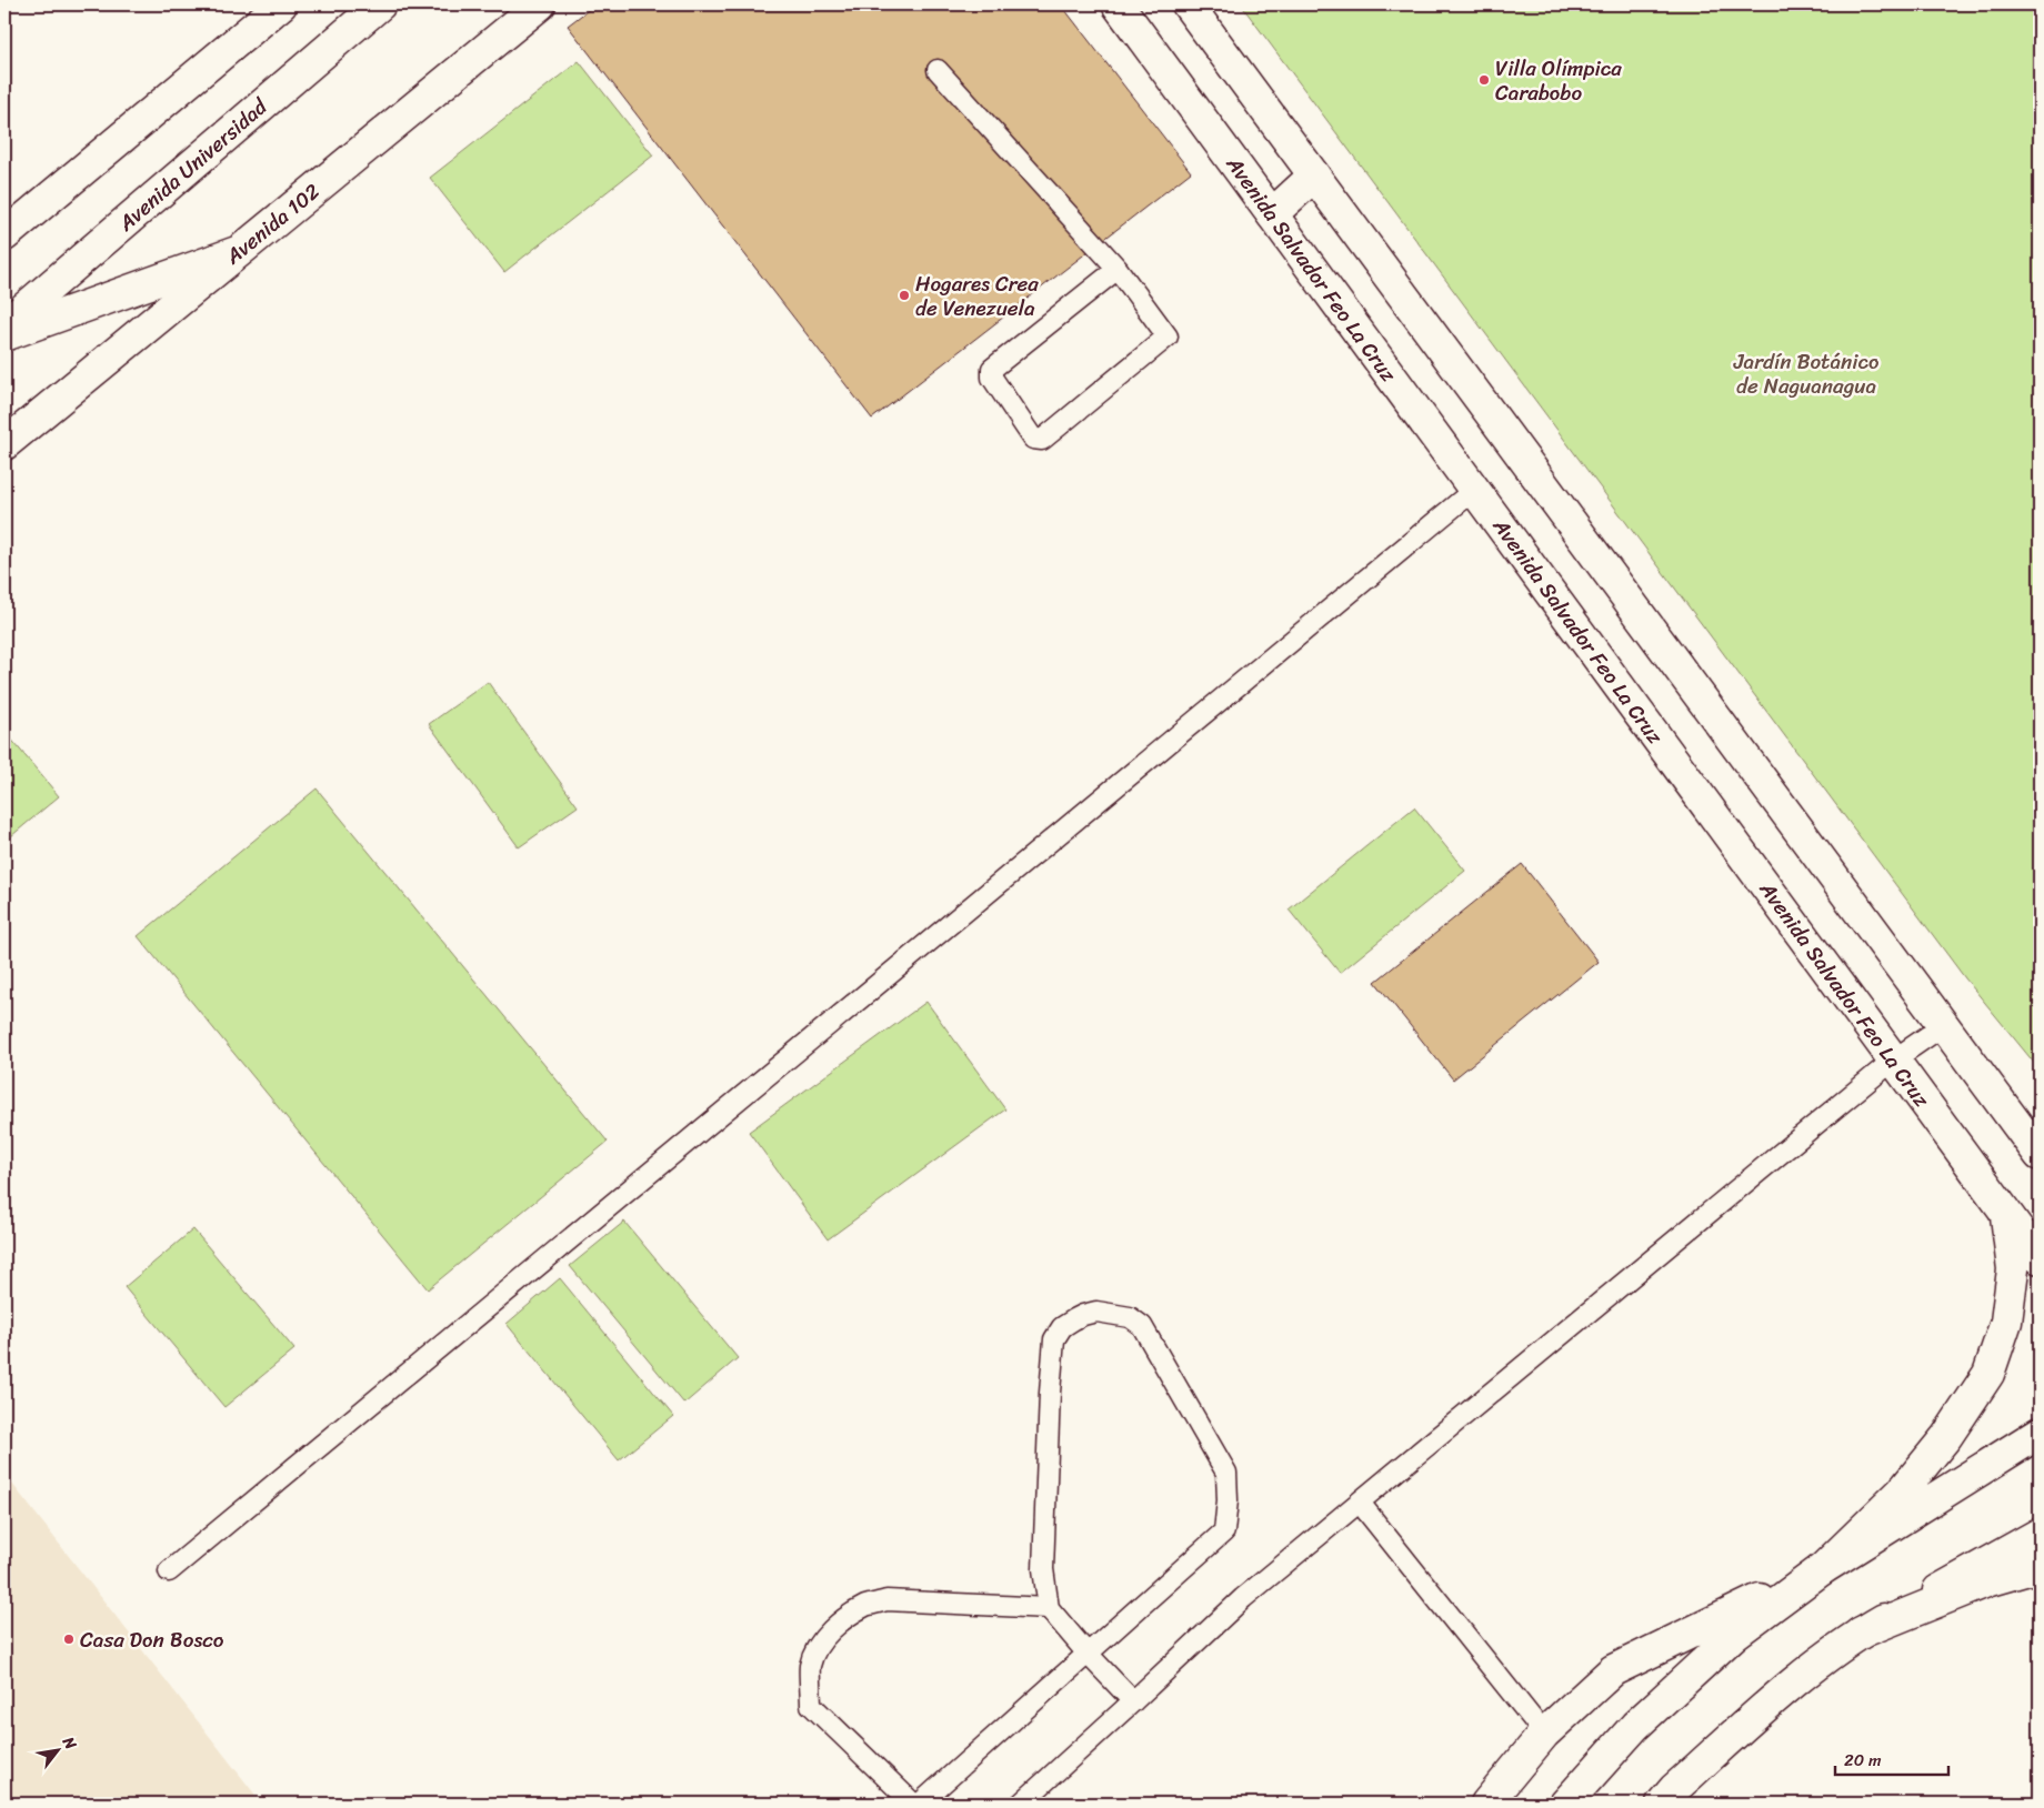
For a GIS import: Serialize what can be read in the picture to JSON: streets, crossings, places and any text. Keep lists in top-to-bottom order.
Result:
{
  "streets": {
    "street": ["Avenida Universidad", "Avenida 102", "Avenida Salvador Feo La Cruz"]
  },
  "parks": ["Jardín Botánico de Naguanagua"],
  "places": ["Villa Olímpica Carabobo", "Hogares Crea de Venezuela", "Casa Don Bosco"],
  "scale_bar": "20 m",
  "north": "top right"
}
